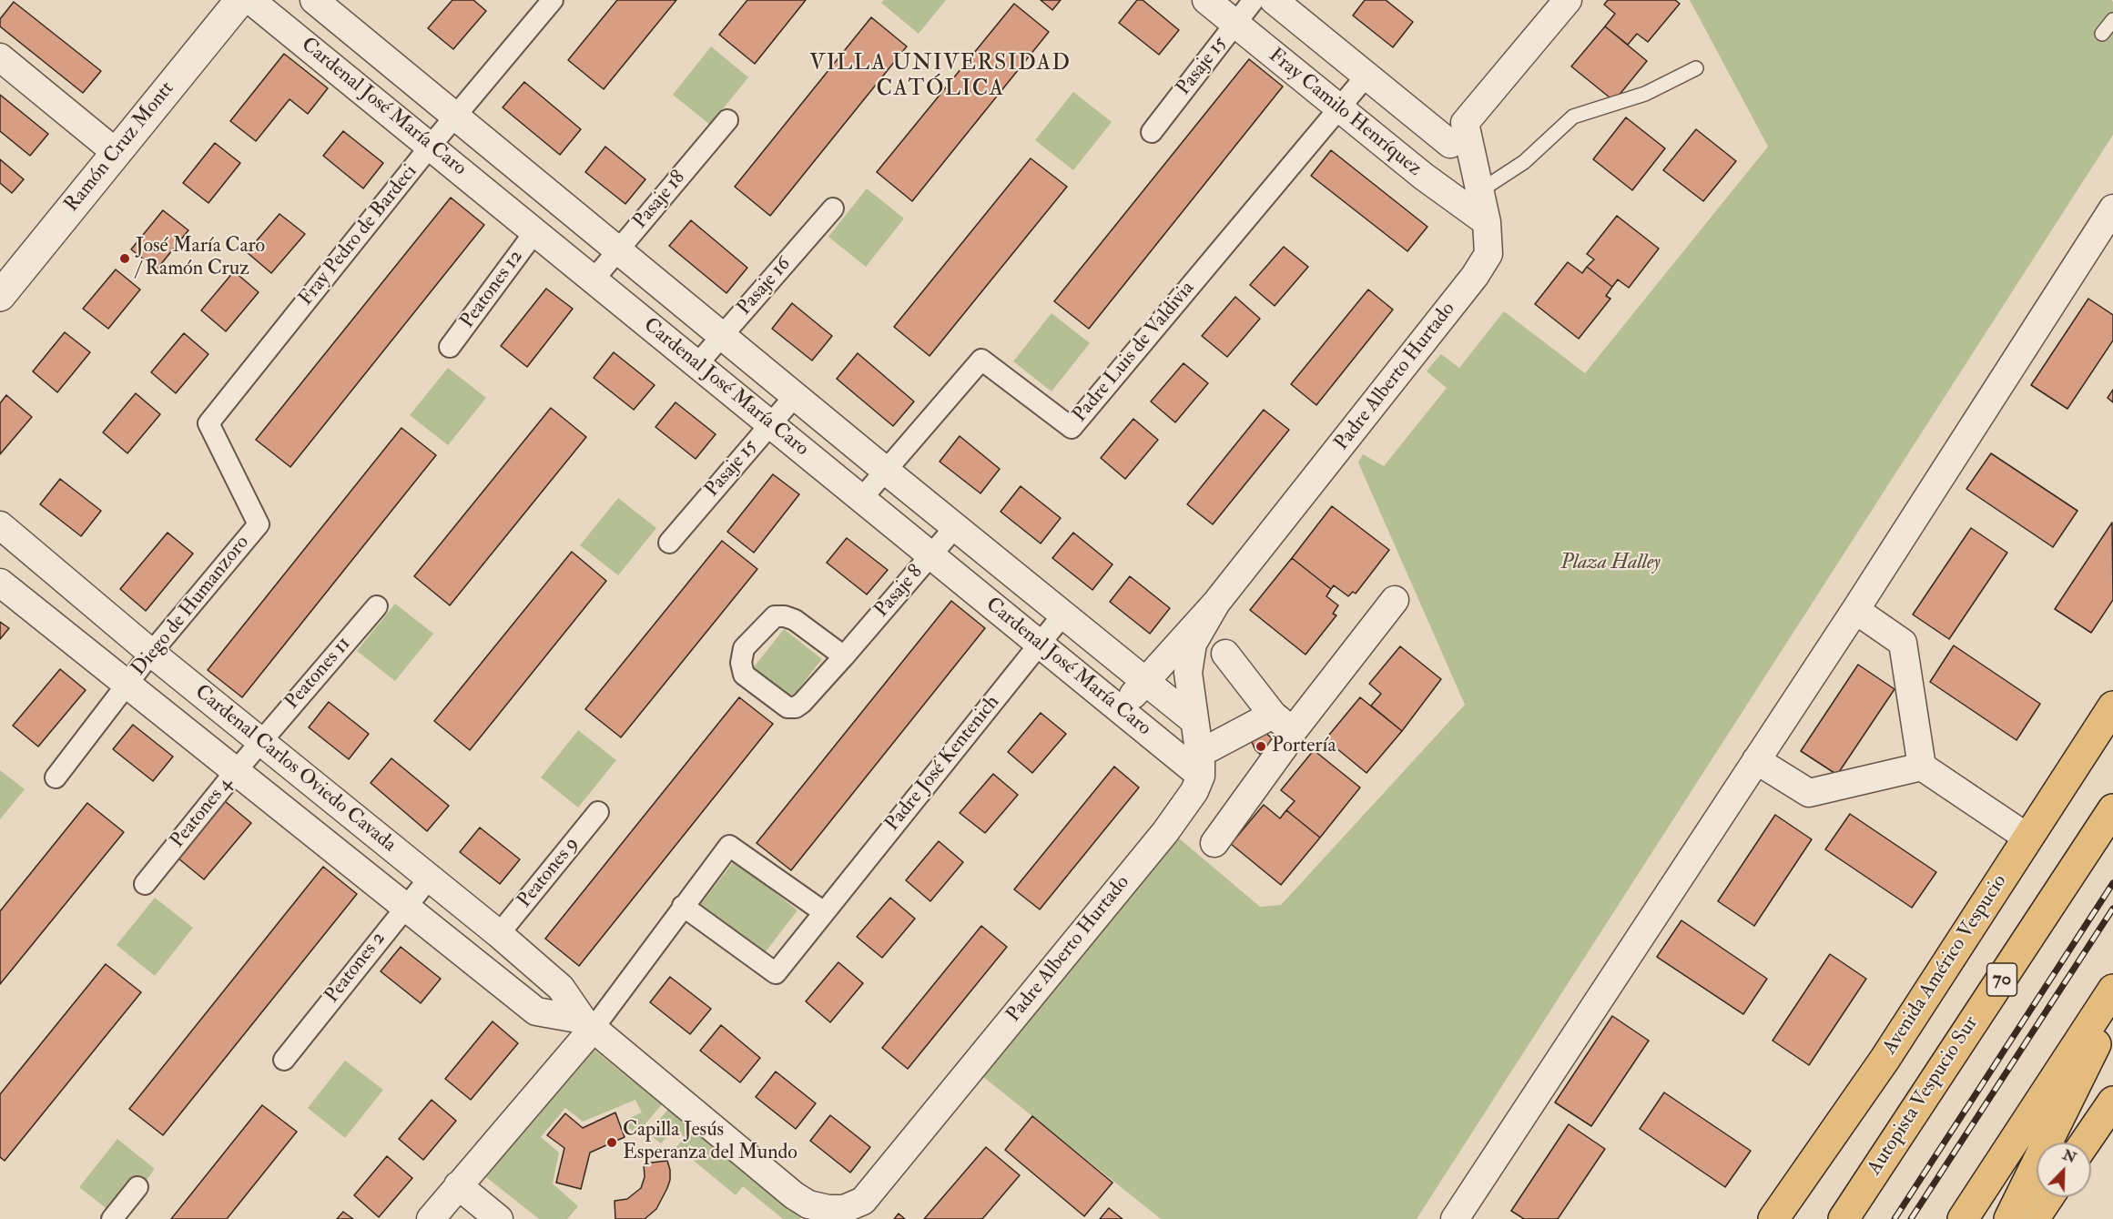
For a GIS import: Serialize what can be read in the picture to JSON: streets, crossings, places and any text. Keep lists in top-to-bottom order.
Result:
{
  "streets": {
    "main road": ["Avenida Américo Vespucio", "70", "Autopista Vespucio Sur"],
    "street": [
      "Pasaje 15",
      "Cardenal José María Caro",
      "Fray Camilo Henríquez",
      "Ramón Cruz Montt",
      "Pasaje 18",
      "Fray Pedro de Bardeci",
      "Pasaje 16",
      "Peatones 12",
      "Padre Luis de Valdivia",
      "Padre Alberto Hurtado",
      "Pasaje 8",
      "Diego de Humanzoro",
      "Peatones 11",
      "Padre José Kentenich",
      "Cardenal Carlos Oviedo Cavada",
      "Peatones 4",
      "Peatones 9",
      "Peatones 2"
    ]
  },
  "crossings": [
    ["Pasaje 15", "Cardenal José María Caro"],
    ["Pasaje 15", "Fray Camilo Henríquez"],
    ["Cardenal José María Caro", "Pasaje 18"],
    ["Cardenal José María Caro", "Fray Pedro de Bardeci"],
    ["Cardenal José María Caro", "Pasaje 16"],
    ["Cardenal José María Caro", "Peatones 12"],
    ["Cardenal José María Caro", "Padre Luis de Valdivia"],
    ["Cardenal José María Caro", "Padre Alberto Hurtado"],
    ["Cardenal José María Caro", "Pasaje 8"],
    ["Cardenal José María Caro", "Padre José Kentenich"],
    ["Fray Camilo Henríquez", "Padre Luis de Valdivia"],
    ["Fray Camilo Henríquez", "Padre Alberto Hurtado"],
    ["Fray Pedro de Bardeci", "Diego de Humanzoro"],
    ["Padre Alberto Hurtado", "Cardenal Carlos Oviedo Cavada"],
    ["Diego de Humanzoro", "Cardenal Carlos Oviedo Cavada"],
    ["Peatones 11", "Cardenal Carlos Oviedo Cavada"],
    ["Peatones 11", "Peatones 4"],
    ["Cardenal Carlos Oviedo Cavada", "Peatones 4"],
    ["Cardenal Carlos Oviedo Cavada", "Peatones 9"],
    ["Cardenal Carlos Oviedo Cavada", "Peatones 2"]
  ],
  "districts": ["VILLA UNIVERSIDAD CATÓLICA"],
  "parks": ["Plaza Halley"],
  "places": ["José María Caro / Ramón Cruz", "Portería", "Capilla Jesús Esperanza del Mundo"],
  "north": "top right"
}
